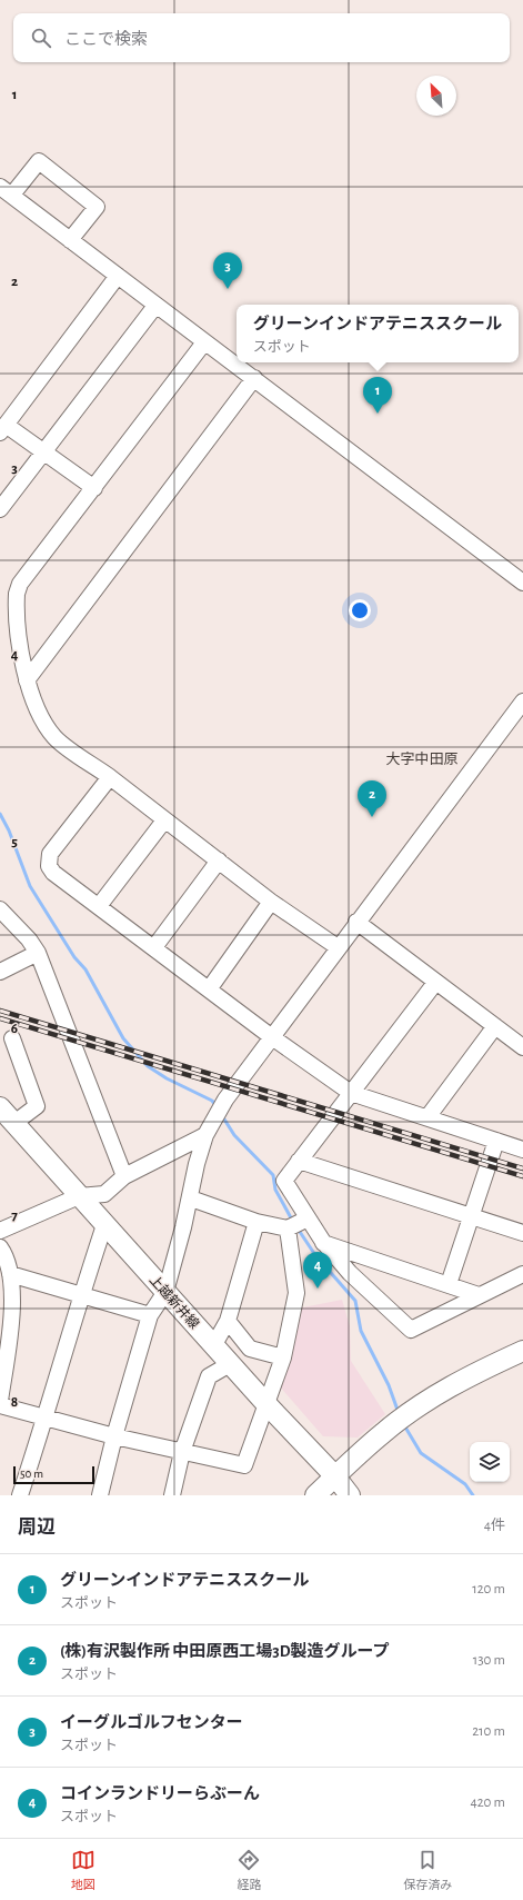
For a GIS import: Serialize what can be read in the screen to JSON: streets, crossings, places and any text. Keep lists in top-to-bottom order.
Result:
{
  "streets": {
    "main road": ["上越新井線"]
  },
  "districts": ["大字中田原"],
  "scale_bar": "50 m",
  "north": "top left",
  "page": {
    "search": "ここで検索",
    "pins": [
      "3",
      "1",
      "2",
      "4"
    ],
    "popup": ["グリーンインドアテニススクール", "スポット"],
    "scale": "50 m",
    "heading": ["周辺", "4件"],
    "list": [
      {
        "mark": "1",
        "name": "グリーンインドアテニススクール",
        "note": "スポット",
        "value": "120 m"
      },
      {
        "mark": "2",
        "name": "(株)有沢製作所 中田原西工場3D製造グループ",
        "note": "スポット",
        "value": "130 m"
      },
      {
        "mark": "3",
        "name": "イーグルゴルフセンター",
        "note": "スポット",
        "value": "210 m"
      },
      {
        "mark": "4",
        "name": "コインランドリーらぶーん",
        "note": "スポット",
        "value": "420 m"
      }
    ],
    "nav": ["地図", "経路", "保存済み"]
  },
  "grid": {
    "rows": [
      "1",
      "2",
      "3",
      "4",
      "5",
      "6",
      "7",
      "8"
    ]
  }
}
